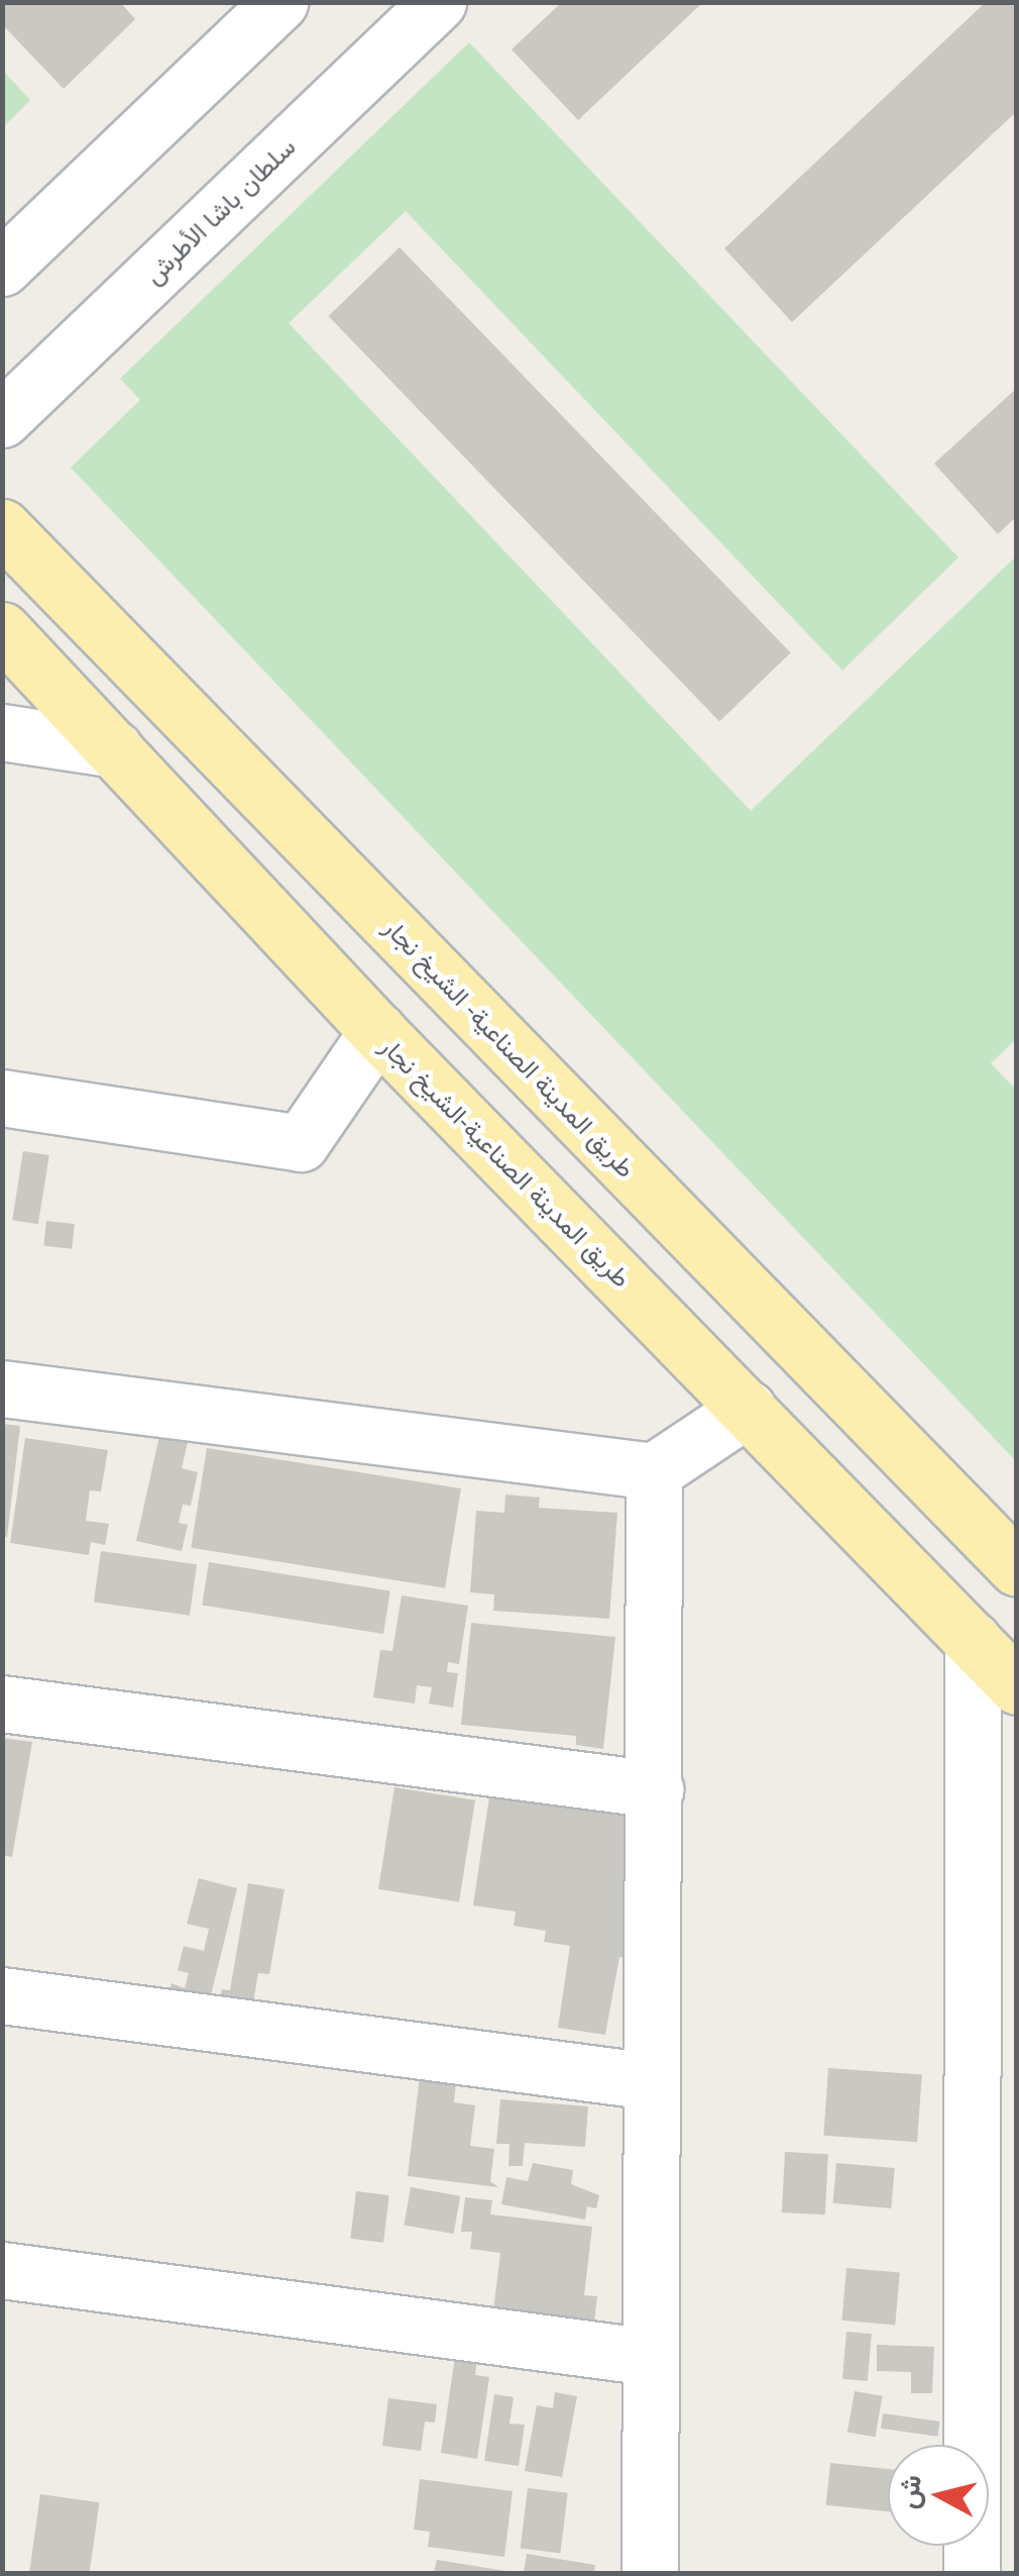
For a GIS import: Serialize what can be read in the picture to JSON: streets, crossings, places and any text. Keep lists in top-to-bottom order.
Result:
{
  "streets": {
    "main road": ["طريق المدينة الصناعية- الشيخ نجار", "طريق المدينة الصناعية-الشيخ نجار"],
    "street": ["سلطان باشا الأطرش"]
  },
  "north": "left"
}
